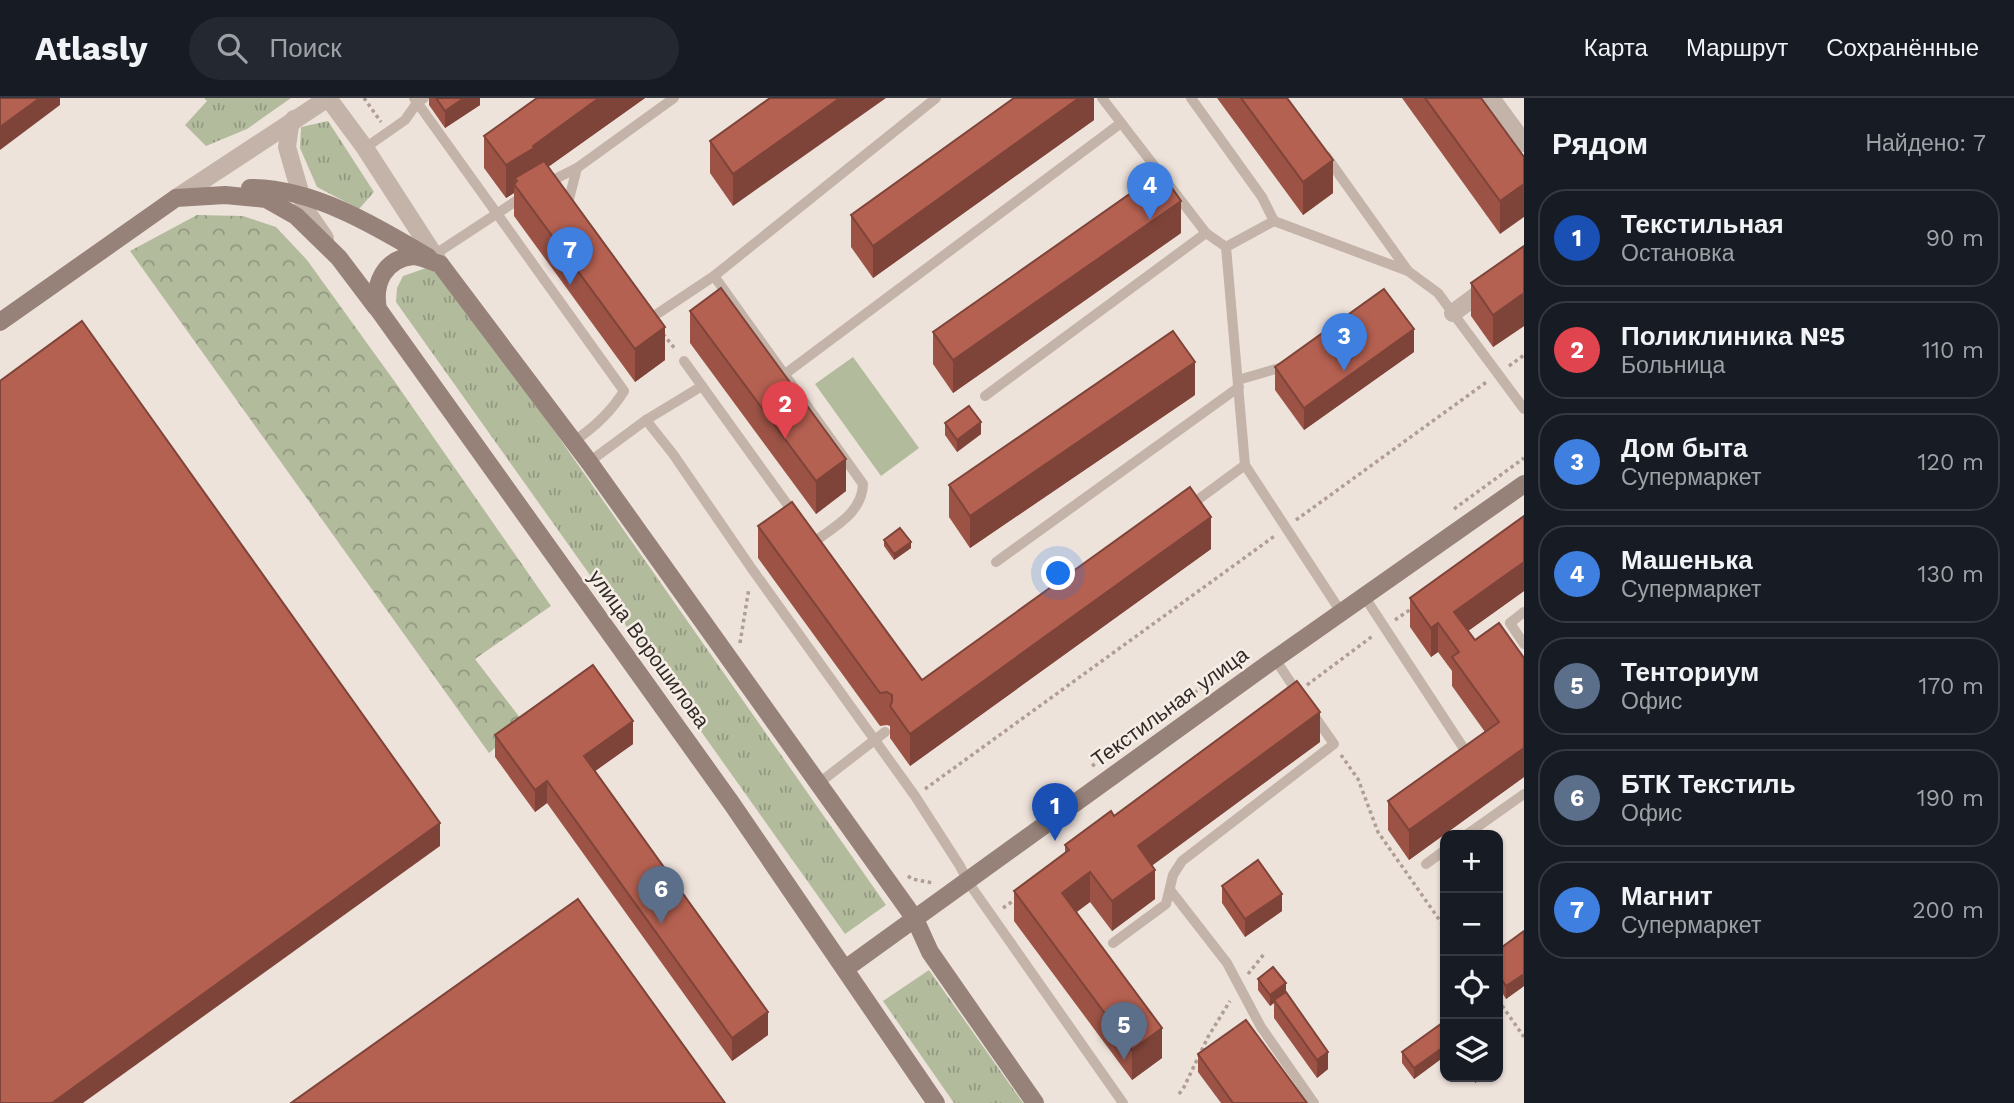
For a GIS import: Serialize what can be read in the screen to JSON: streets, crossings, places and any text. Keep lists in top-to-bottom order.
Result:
{
  "streets": {
    "main road": ["улица Ворошилова", "Текстильная улица"]
  },
  "crossings": [
    ["улица Ворошилова", "Текстильная улица"]
  ],
  "page": {
    "header": "Atlasly",
    "search": "Поиск",
    "nav": ["Карта", "Маршрут", "Сохранённые"],
    "heading": ["Рядом", "Найдено: 7"],
    "pins": [
      "4",
      "7",
      "3",
      "2",
      "1",
      "6",
      "5"
    ],
    "list": [
      {
        "mark": "1",
        "name": "Текстильная",
        "note": "Остановка",
        "value": "90 m"
      },
      {
        "mark": "2",
        "name": "Поликлиника №5",
        "note": "Больница",
        "value": "110 m"
      },
      {
        "mark": "3",
        "name": "Дом быта",
        "note": "Супермаркет",
        "value": "120 m"
      },
      {
        "mark": "4",
        "name": "Машенька",
        "note": "Супермаркет",
        "value": "130 m"
      },
      {
        "mark": "5",
        "name": "Тенториум",
        "note": "Офис",
        "value": "170 m"
      },
      {
        "mark": "6",
        "name": "БТК Текстиль",
        "note": "Офис",
        "value": "190 m"
      },
      {
        "mark": "7",
        "name": "Магнит",
        "note": "Супермаркет",
        "value": "200 m"
      }
    ],
    "map_buttons": ["+", "−"]
  }
}
